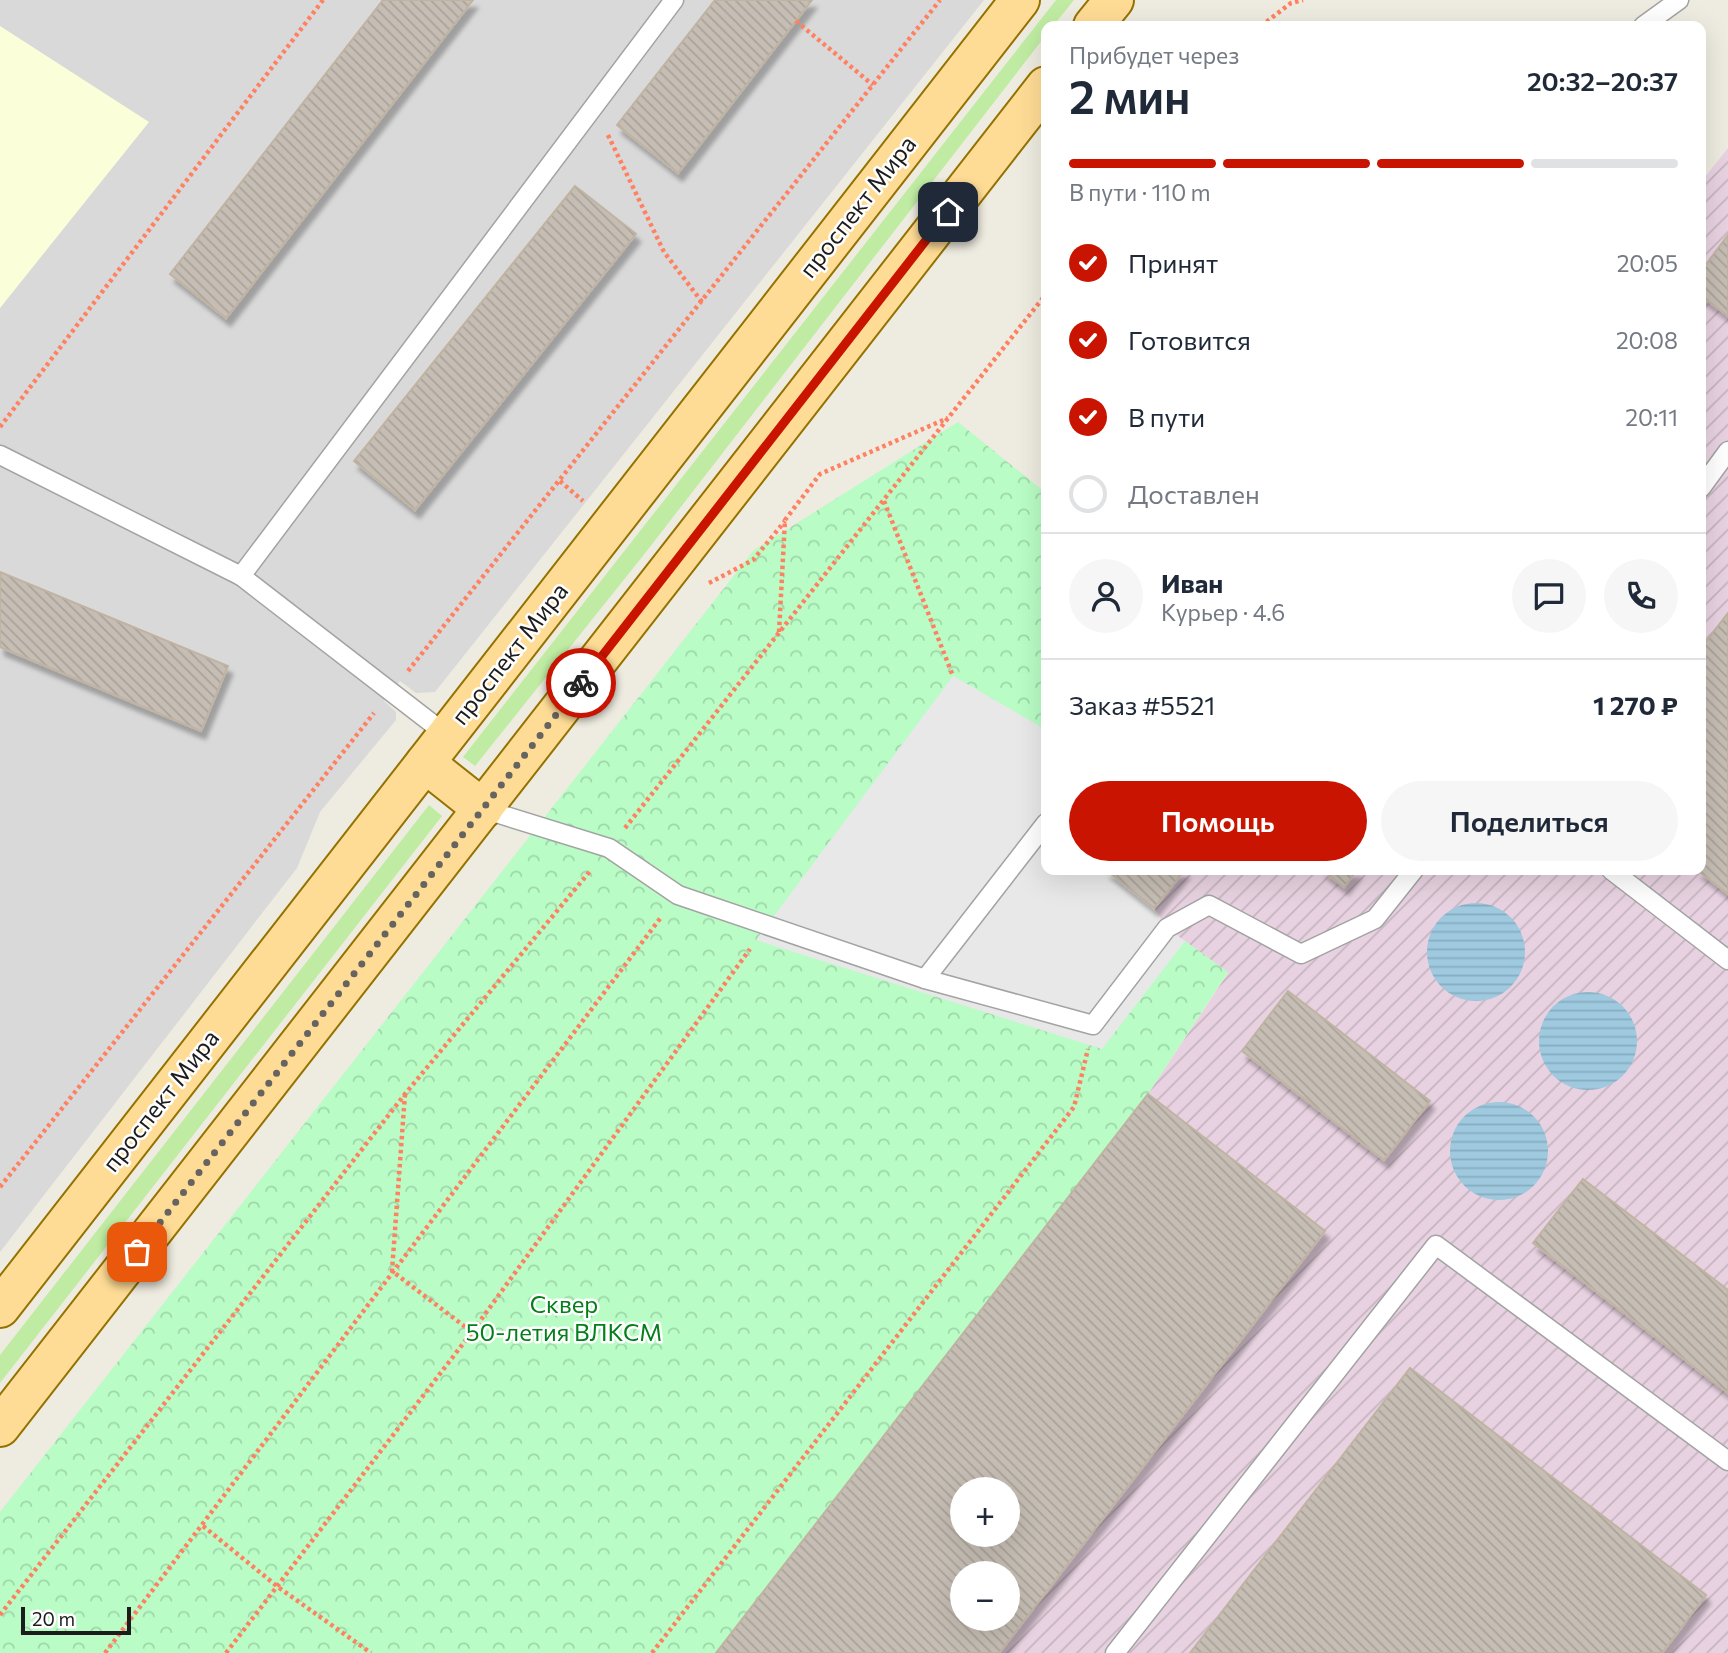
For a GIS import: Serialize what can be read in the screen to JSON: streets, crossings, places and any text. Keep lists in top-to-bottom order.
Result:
{
  "streets": {
    "main road": ["проспект Мира"]
  },
  "parks": ["Сквер 50-летия ВЛКСМ"],
  "scale_bar": "20 m",
  "page": {
    "heading": ["2 мин", "Прибудет через", "20:32–20:37"],
    "panel": [
      "Иван",
      "Курьер · 4.6",
      "Заказ #5521",
      "1 270 ₽"
    ],
    "bar": "В пути · 110 m",
    "list": [
      ["Принят", "20:05"],
      ["Готовится", "20:08"],
      ["В пути", "20:11"],
      "Доставлен"
    ],
    "buttons": ["Помощь", "Поделиться"],
    "map_buttons": ["+", "−"],
    "scale": "20 m"
  }
}
